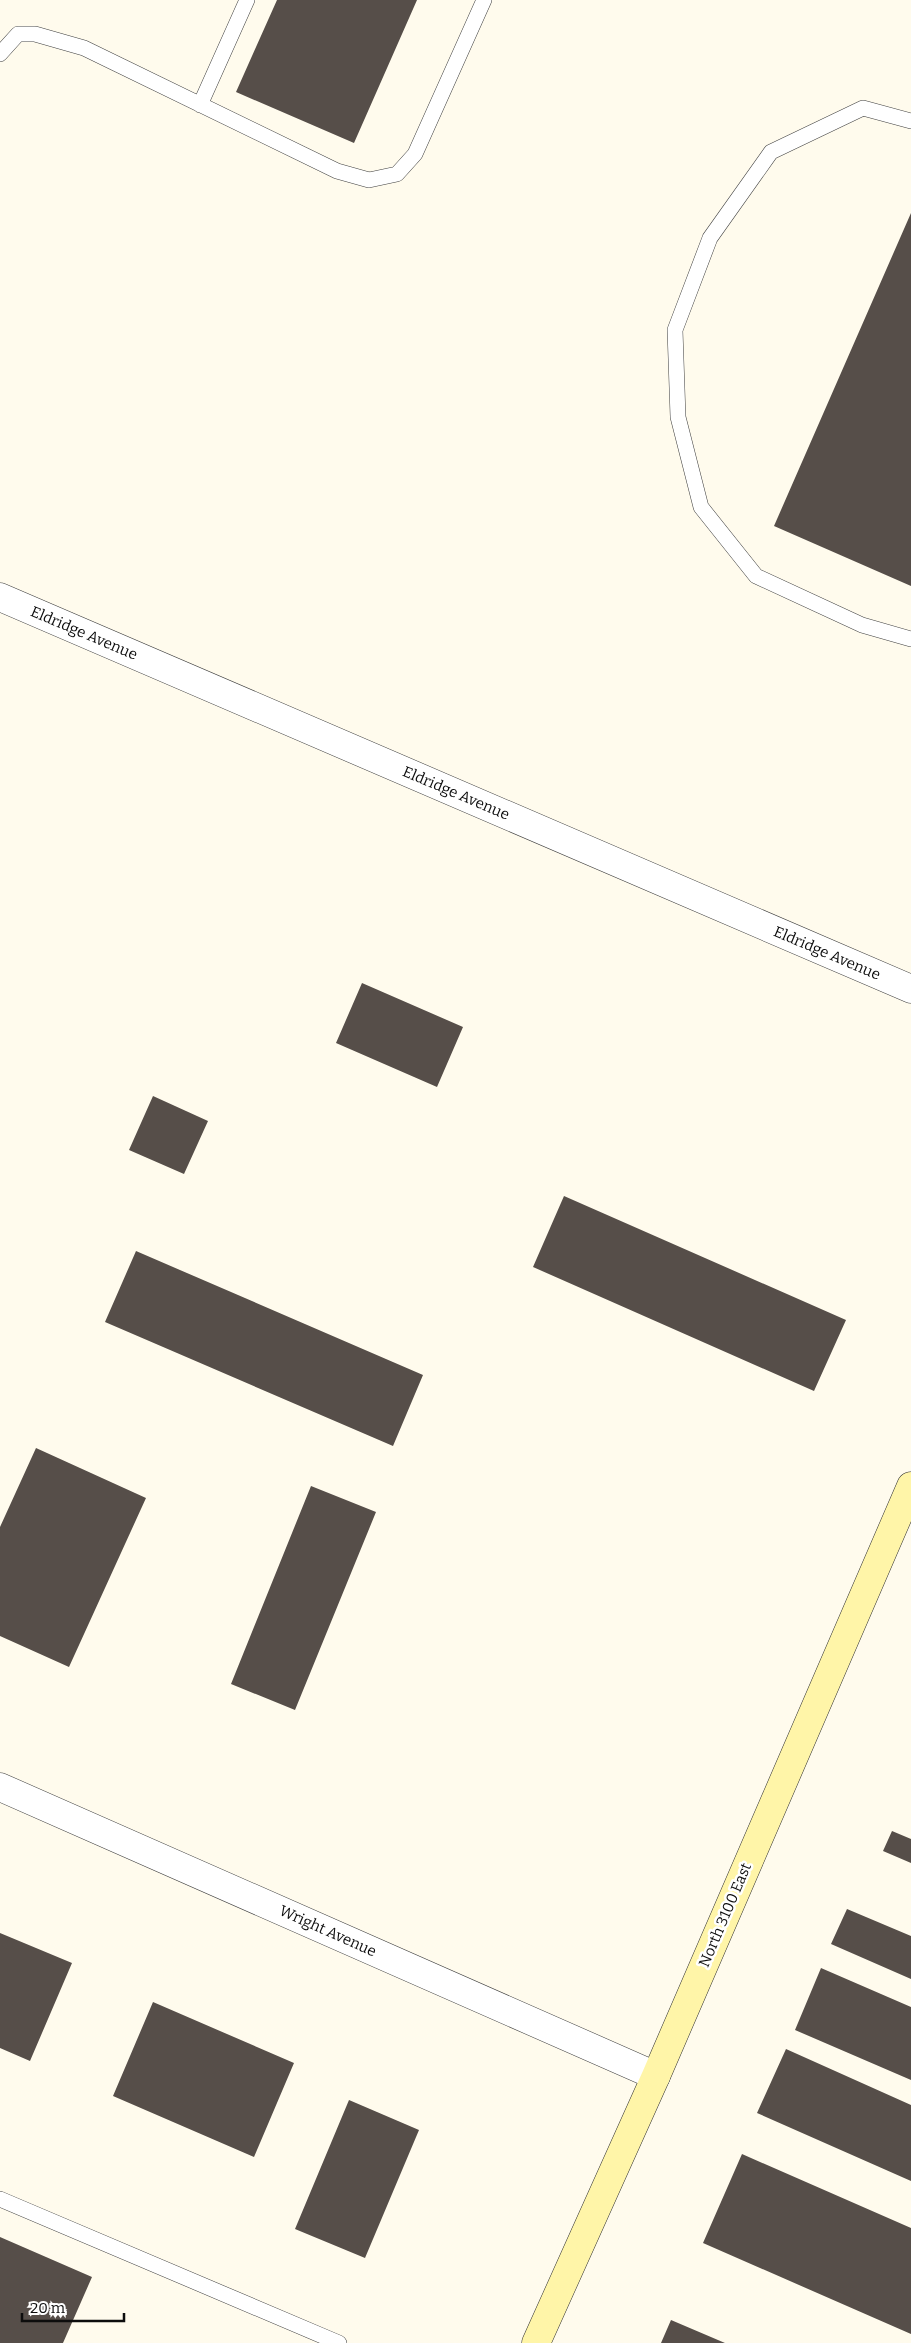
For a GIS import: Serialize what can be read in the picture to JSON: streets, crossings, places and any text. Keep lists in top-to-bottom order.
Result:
{
  "streets": {
    "main road": ["North 3100 East"],
    "street": ["Eldridge Avenue", "Wright Avenue"]
  },
  "crossings": [
    ["North 3100 East", "Wright Avenue"]
  ],
  "scale_bar": "20 m"
}
